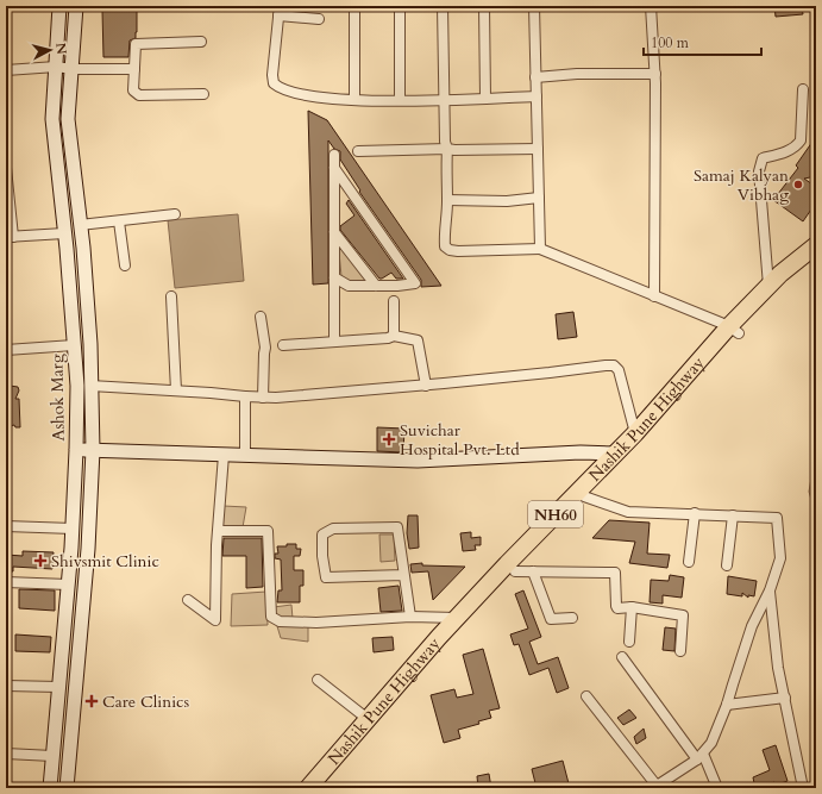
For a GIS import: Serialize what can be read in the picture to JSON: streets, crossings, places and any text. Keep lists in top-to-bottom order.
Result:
{
  "streets": {
    "highway": ["Nashik Pune Highway", "NH60"],
    "street": ["Ashok Marg"]
  },
  "places": {
    "other": ["Samaj Kalyan Vibhag"],
    "health": ["Suvichar Hospital Pvt. Ltd", "Shivsmit Clinic", "Care Clinics"]
  },
  "scale_bar": "100 m",
  "north": "right"
}
